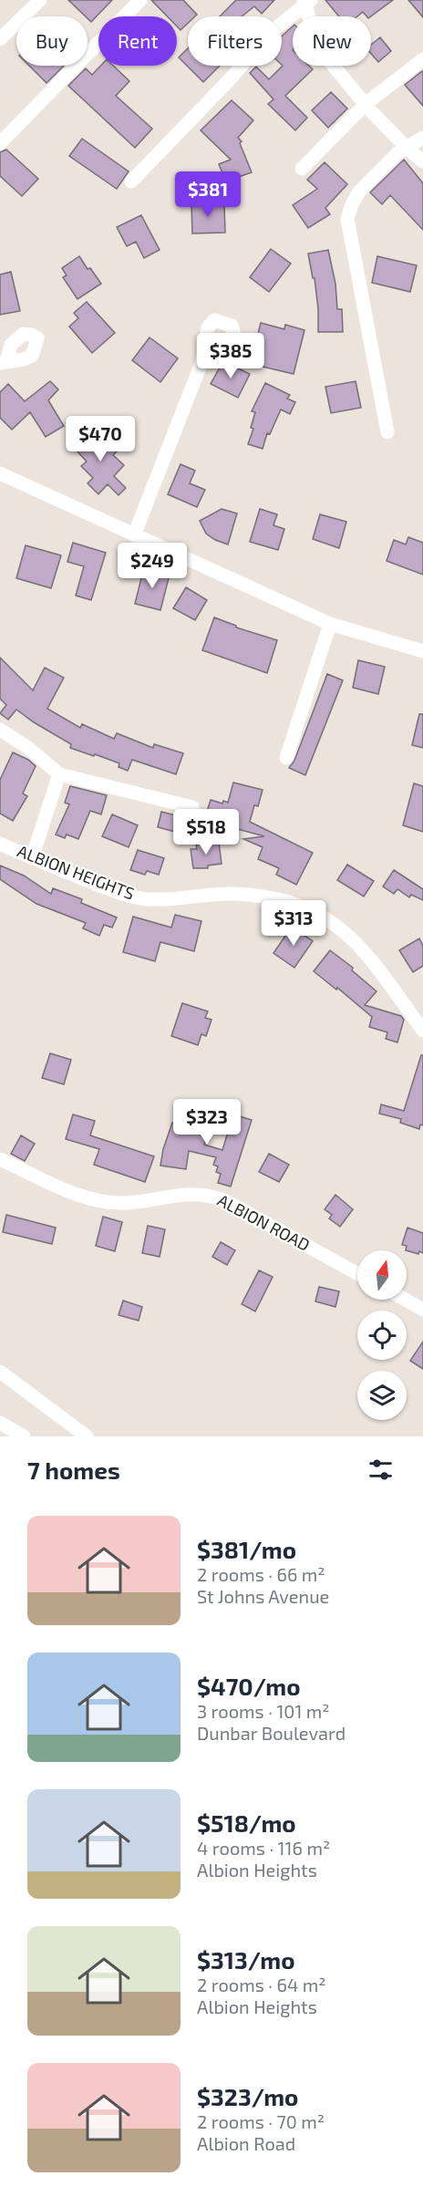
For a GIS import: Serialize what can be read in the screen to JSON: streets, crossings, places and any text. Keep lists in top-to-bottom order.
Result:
{
  "streets": {
    "street": ["ALBION HEIGHTS", "ALBION ROAD"]
  },
  "north": "top",
  "page": {
    "chip": [
      "Buy",
      "Rent",
      "Filters",
      "New"
    ],
    "price": [
      "$381",
      "$385",
      "$470",
      "$249",
      "$518",
      "$313",
      "$323"
    ],
    "heading": "7 homes",
    "list": [
      {
        "name": "$381/mo",
        "note": "2 rooms · 66 m² · St Johns Avenue"
      },
      {
        "name": "$470/mo",
        "note": "3 rooms · 101 m² · Dunbar Boulevard"
      },
      {
        "name": "$518/mo",
        "note": "4 rooms · 116 m² · Albion Heights"
      },
      {
        "name": "$313/mo",
        "note": "2 rooms · 64 m² · Albion Heights"
      },
      {
        "name": "$323/mo",
        "note": "2 rooms · 70 m² · Albion Road"
      }
    ]
  }
}
